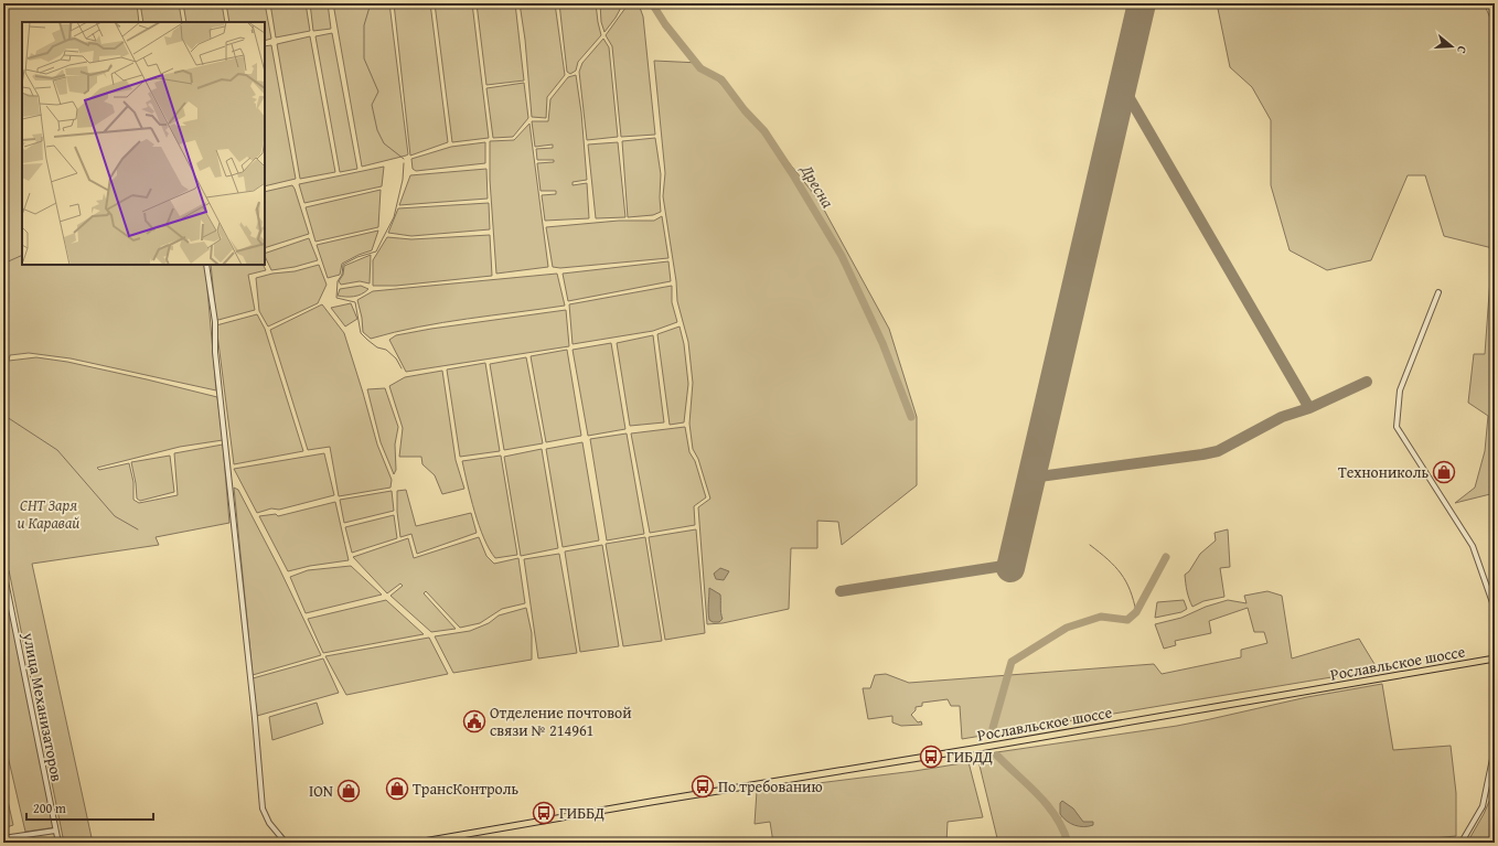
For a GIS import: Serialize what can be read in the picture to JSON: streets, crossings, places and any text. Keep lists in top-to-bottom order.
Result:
{
  "streets": {
    "main road": ["Рославльское шоссе"],
    "street": ["улица Механизаторов"]
  },
  "water": ["Дресна"],
  "parks": ["СНТ Заря и Каравай"],
  "places": {
    "shop": ["Технониколь", "ТрансКонтроль", "ION"],
    "public building": ["Отделение почтовой связи № 214961"],
    "bus stop": ["ГИБДД", "По требованию", "ГИББД"]
  },
  "scale_bar": "200 m",
  "north": "right"
}
